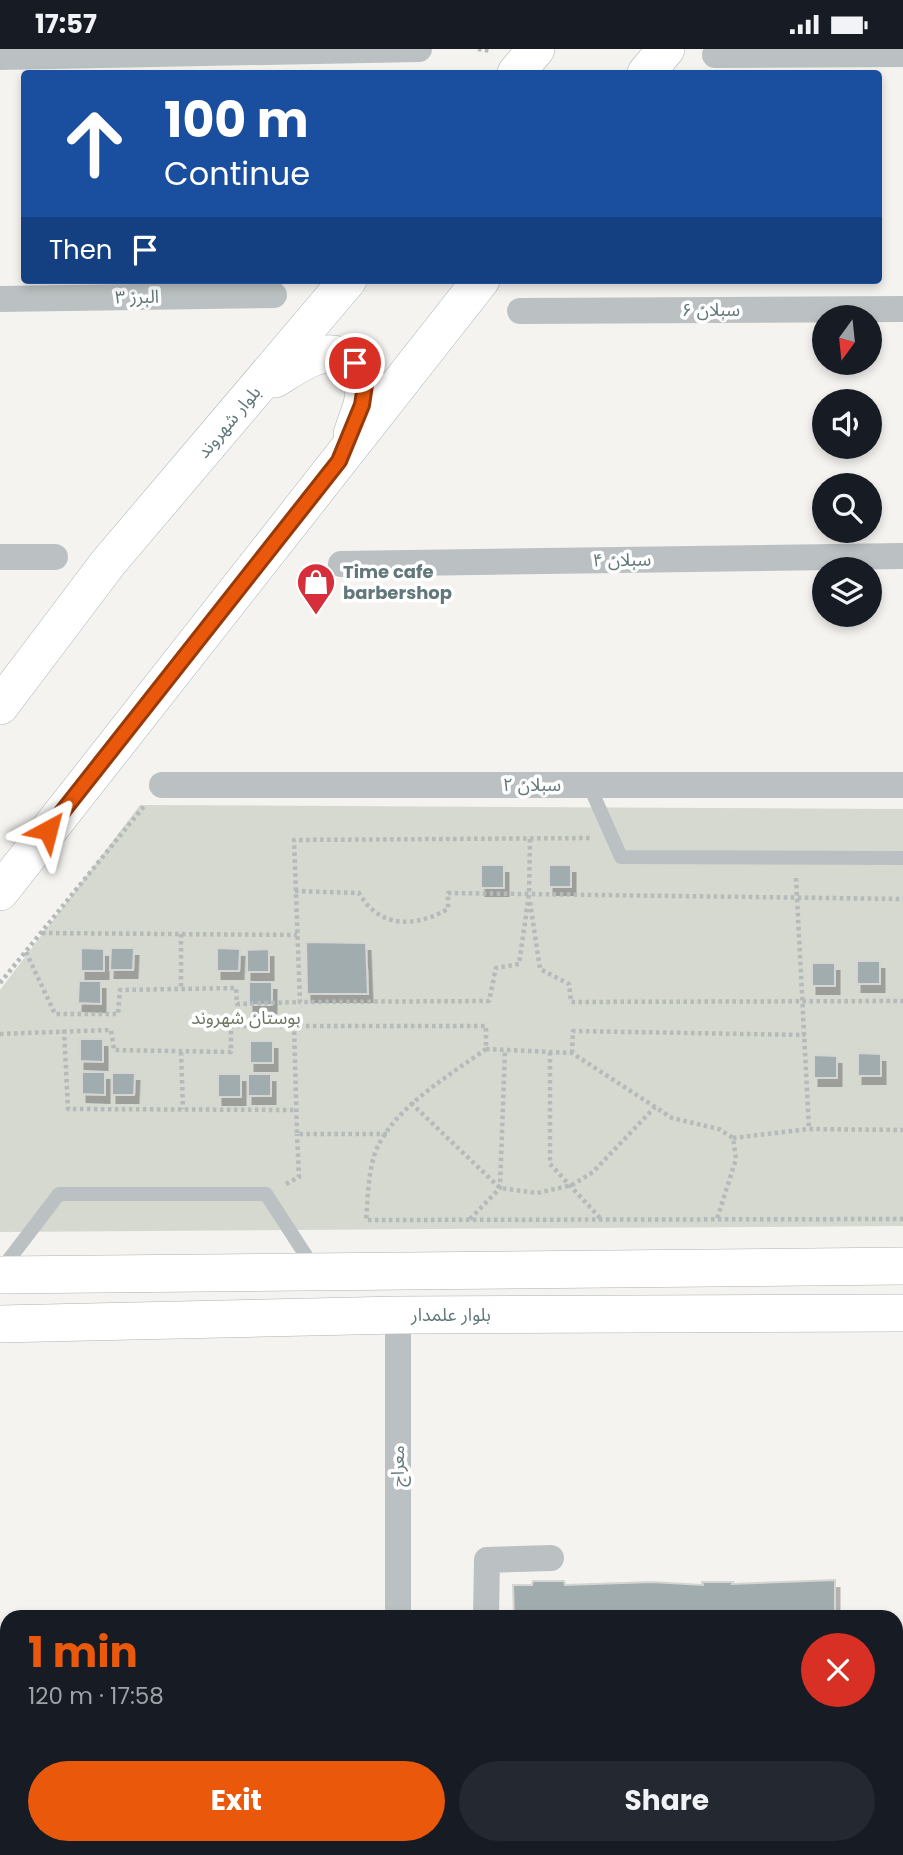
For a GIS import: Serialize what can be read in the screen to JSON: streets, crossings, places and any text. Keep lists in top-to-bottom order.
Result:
{
  "streets": {
    "main road": ["بلوار شهروند", "بلوار علمدار"],
    "street": [
      "البرز ۳",
      "سبلان ۶",
      "سبلان ۴",
      "سبلان ۲",
      "معراج"
    ]
  },
  "crossings": [
    ["بلوار علمدار", "معراج"]
  ],
  "parks": ["بوستان شهروند"],
  "places": {
    "shop": ["Time cafe barbershop"]
  },
  "north": "bottom",
  "page": {
    "status": "17:57",
    "turn": ["100 m", "Continue"],
    "then": "Then",
    "heading": ["1 min", "120 m · 17:58"],
    "buttons": ["Exit", "Share"]
  }
}
